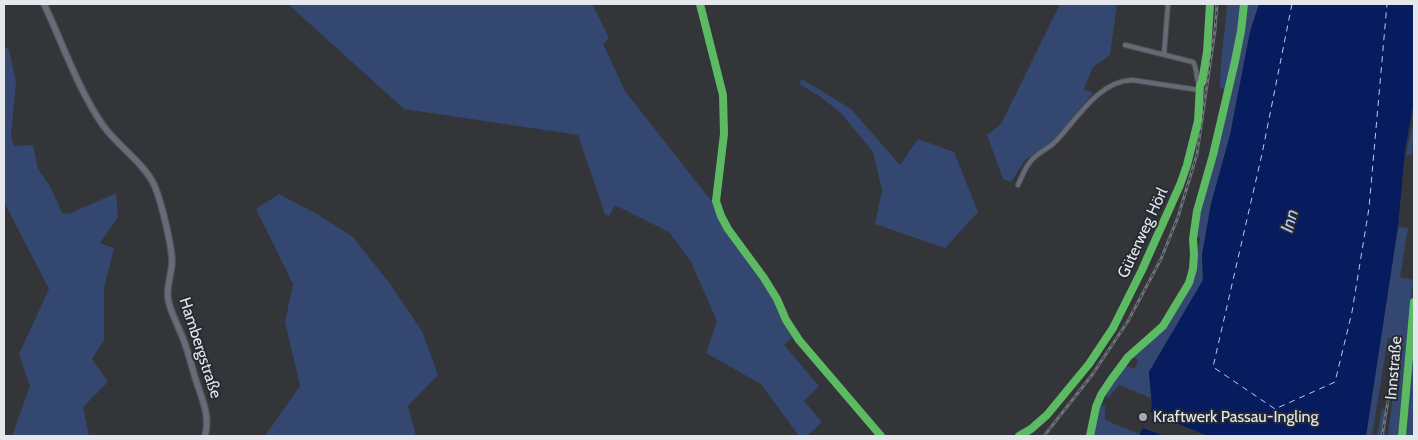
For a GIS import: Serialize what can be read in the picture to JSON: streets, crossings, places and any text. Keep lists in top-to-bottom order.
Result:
{
  "streets": {
    "street": ["Güterweg Hörl", "Hambergstraße", "Innstraße"]
  },
  "water": ["Inn"],
  "places": ["Kraftwerk Passau-Ingling"]
}
